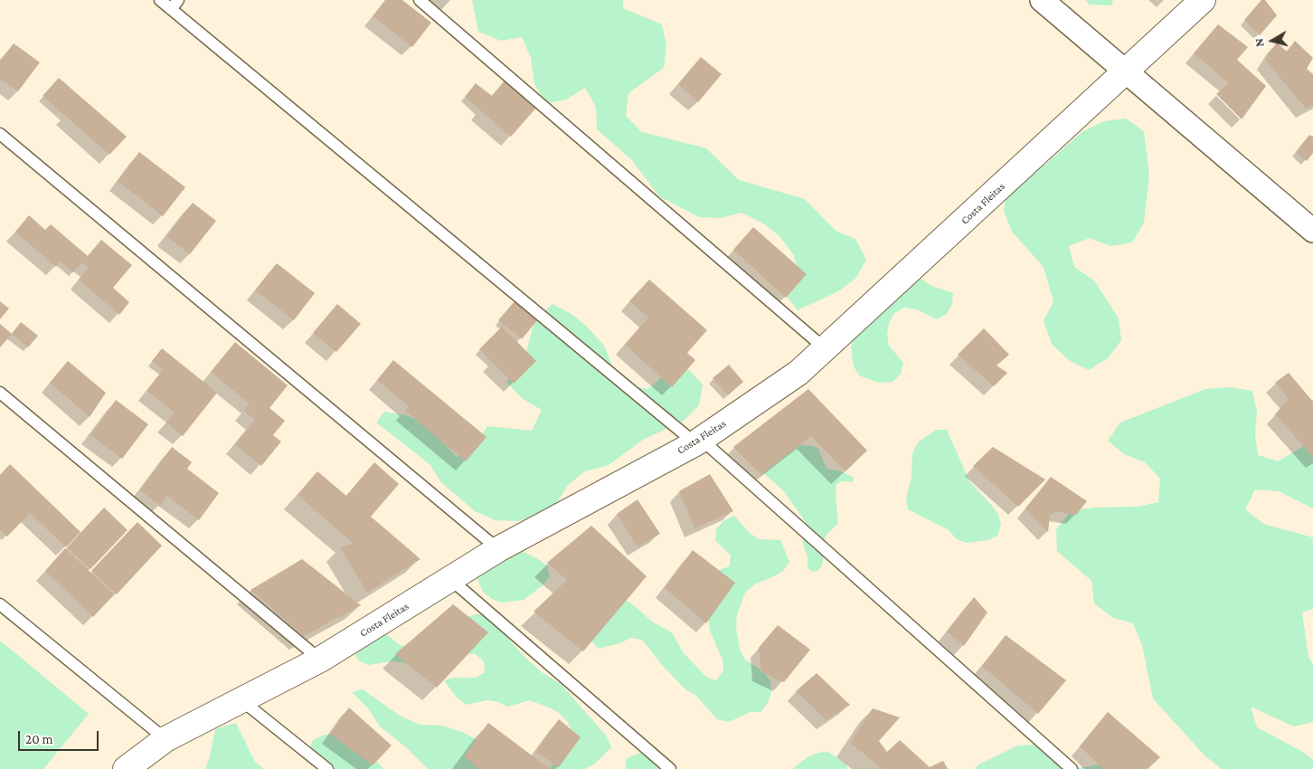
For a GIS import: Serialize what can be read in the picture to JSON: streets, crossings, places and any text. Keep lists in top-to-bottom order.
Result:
{
  "streets": {
    "main road": ["Costa Fleitas"]
  },
  "scale_bar": "20 m",
  "north": "left"
}
